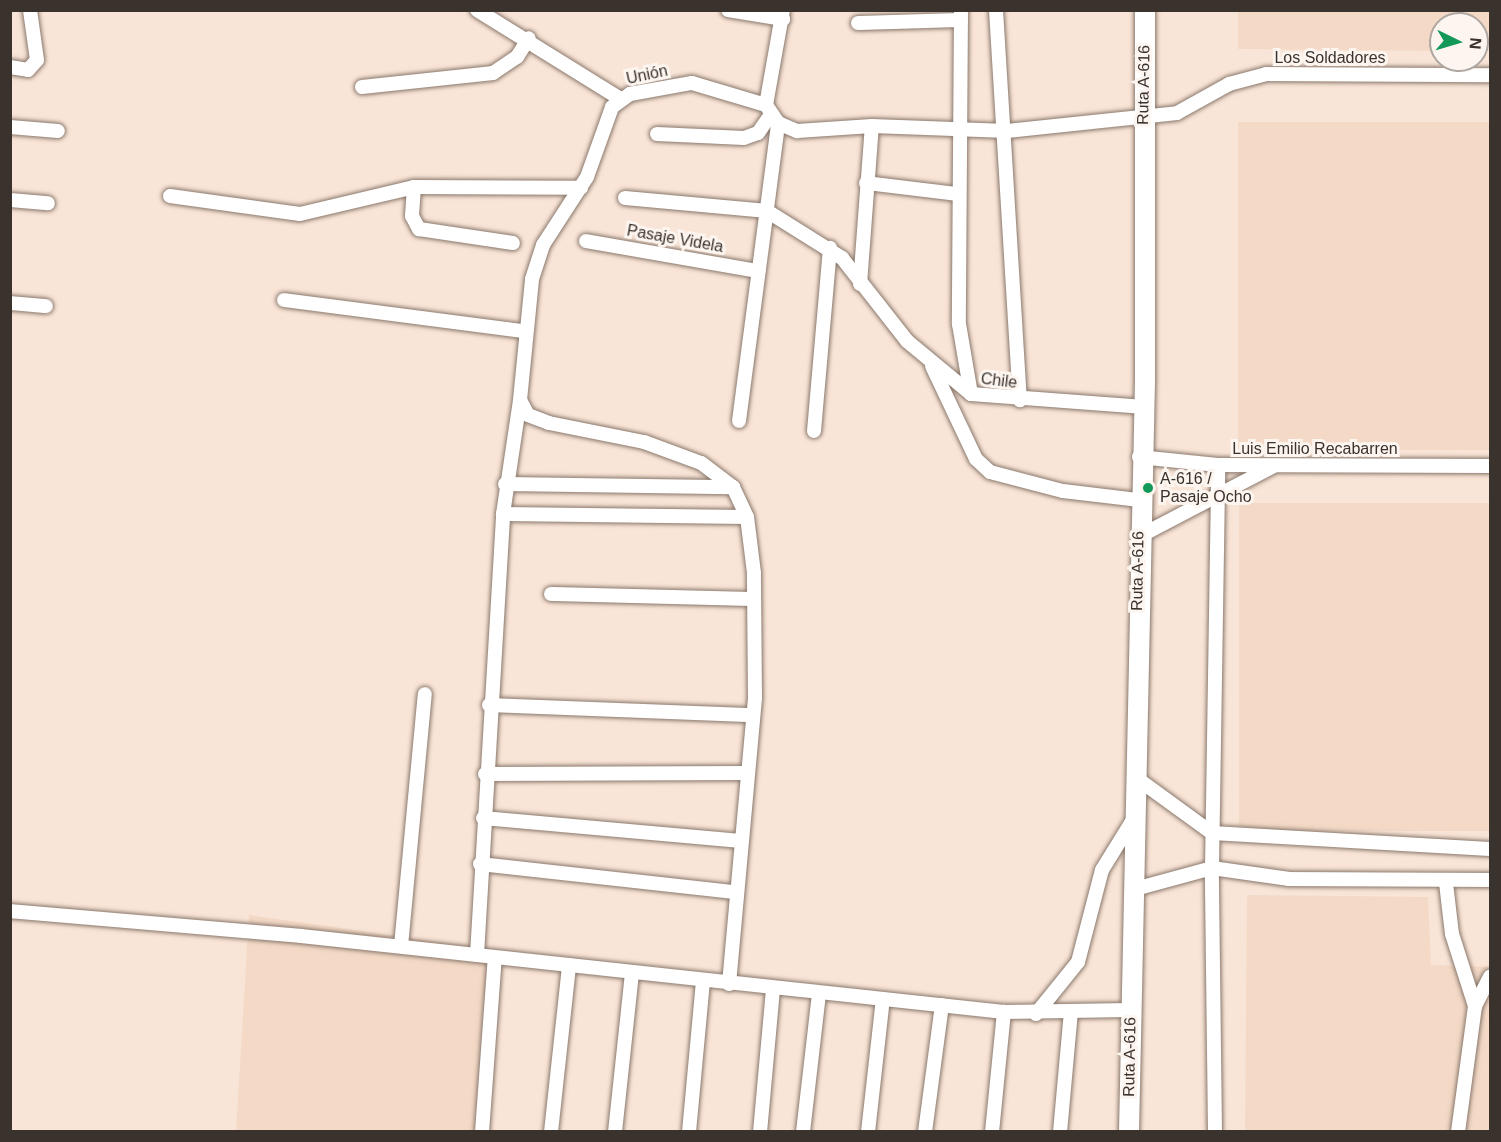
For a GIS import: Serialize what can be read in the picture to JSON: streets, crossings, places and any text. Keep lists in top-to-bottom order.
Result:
{
  "streets": {
    "main road": ["Ruta A-616"],
    "street": [
      "Los Soldadores",
      "Unión",
      "Pasaje Videla",
      "Chile",
      "Luis Emilio Recabarren"
    ]
  },
  "crossings": [
    ["Los Soldadores", "Unión"],
    ["Los Soldadores", "Ruta A-616"],
    ["Unión", "Ruta A-616"],
    ["Ruta A-616", "Chile"],
    ["Ruta A-616", "Luis Emilio Recabarren"]
  ],
  "places": ["A-616 / Pasaje Ocho"],
  "north": "right"
}
